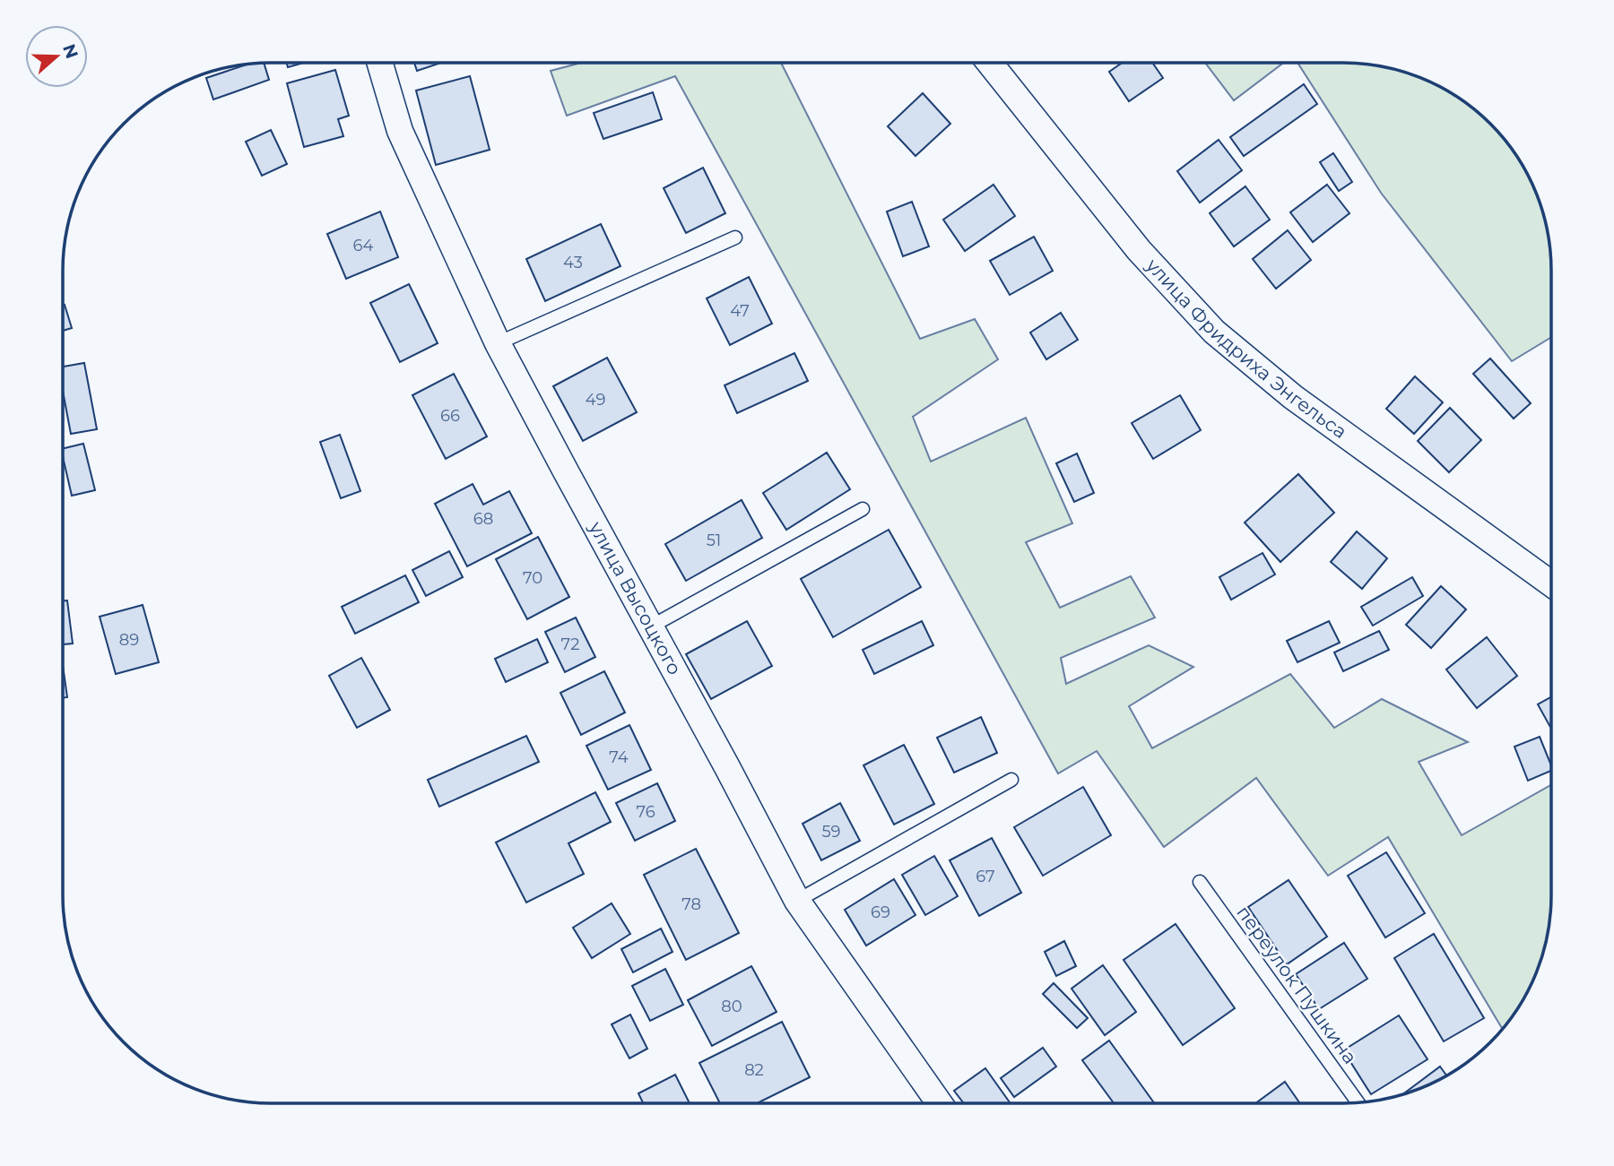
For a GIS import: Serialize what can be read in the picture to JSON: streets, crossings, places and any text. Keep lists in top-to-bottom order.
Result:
{
  "streets": {
    "street": ["улица Фридриха Энгельса", "улица Высоцкого"],
    "lane": ["переулок Пушкина"]
  },
  "house_numbers": [
    "64",
    "43",
    "47",
    "49",
    "66",
    "68",
    "51",
    "70",
    "89",
    "72",
    "74",
    "76",
    "59",
    "67",
    "78",
    "69",
    "80",
    "82"
  ],
  "north": "right"
}
